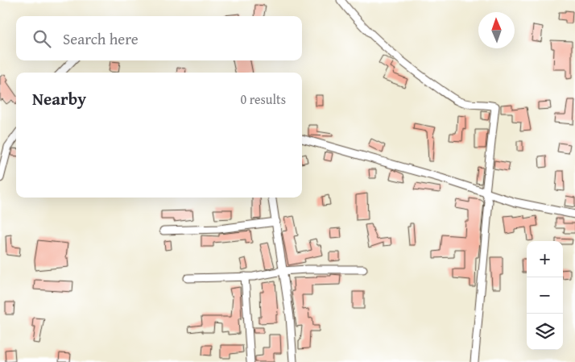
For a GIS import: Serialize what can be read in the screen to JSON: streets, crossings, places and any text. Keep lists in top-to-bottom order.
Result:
{
  "north": "top",
  "page": {
    "search": "Search here",
    "heading": ["Nearby", "0 results"],
    "map_buttons": ["+", "−"]
  }
}
